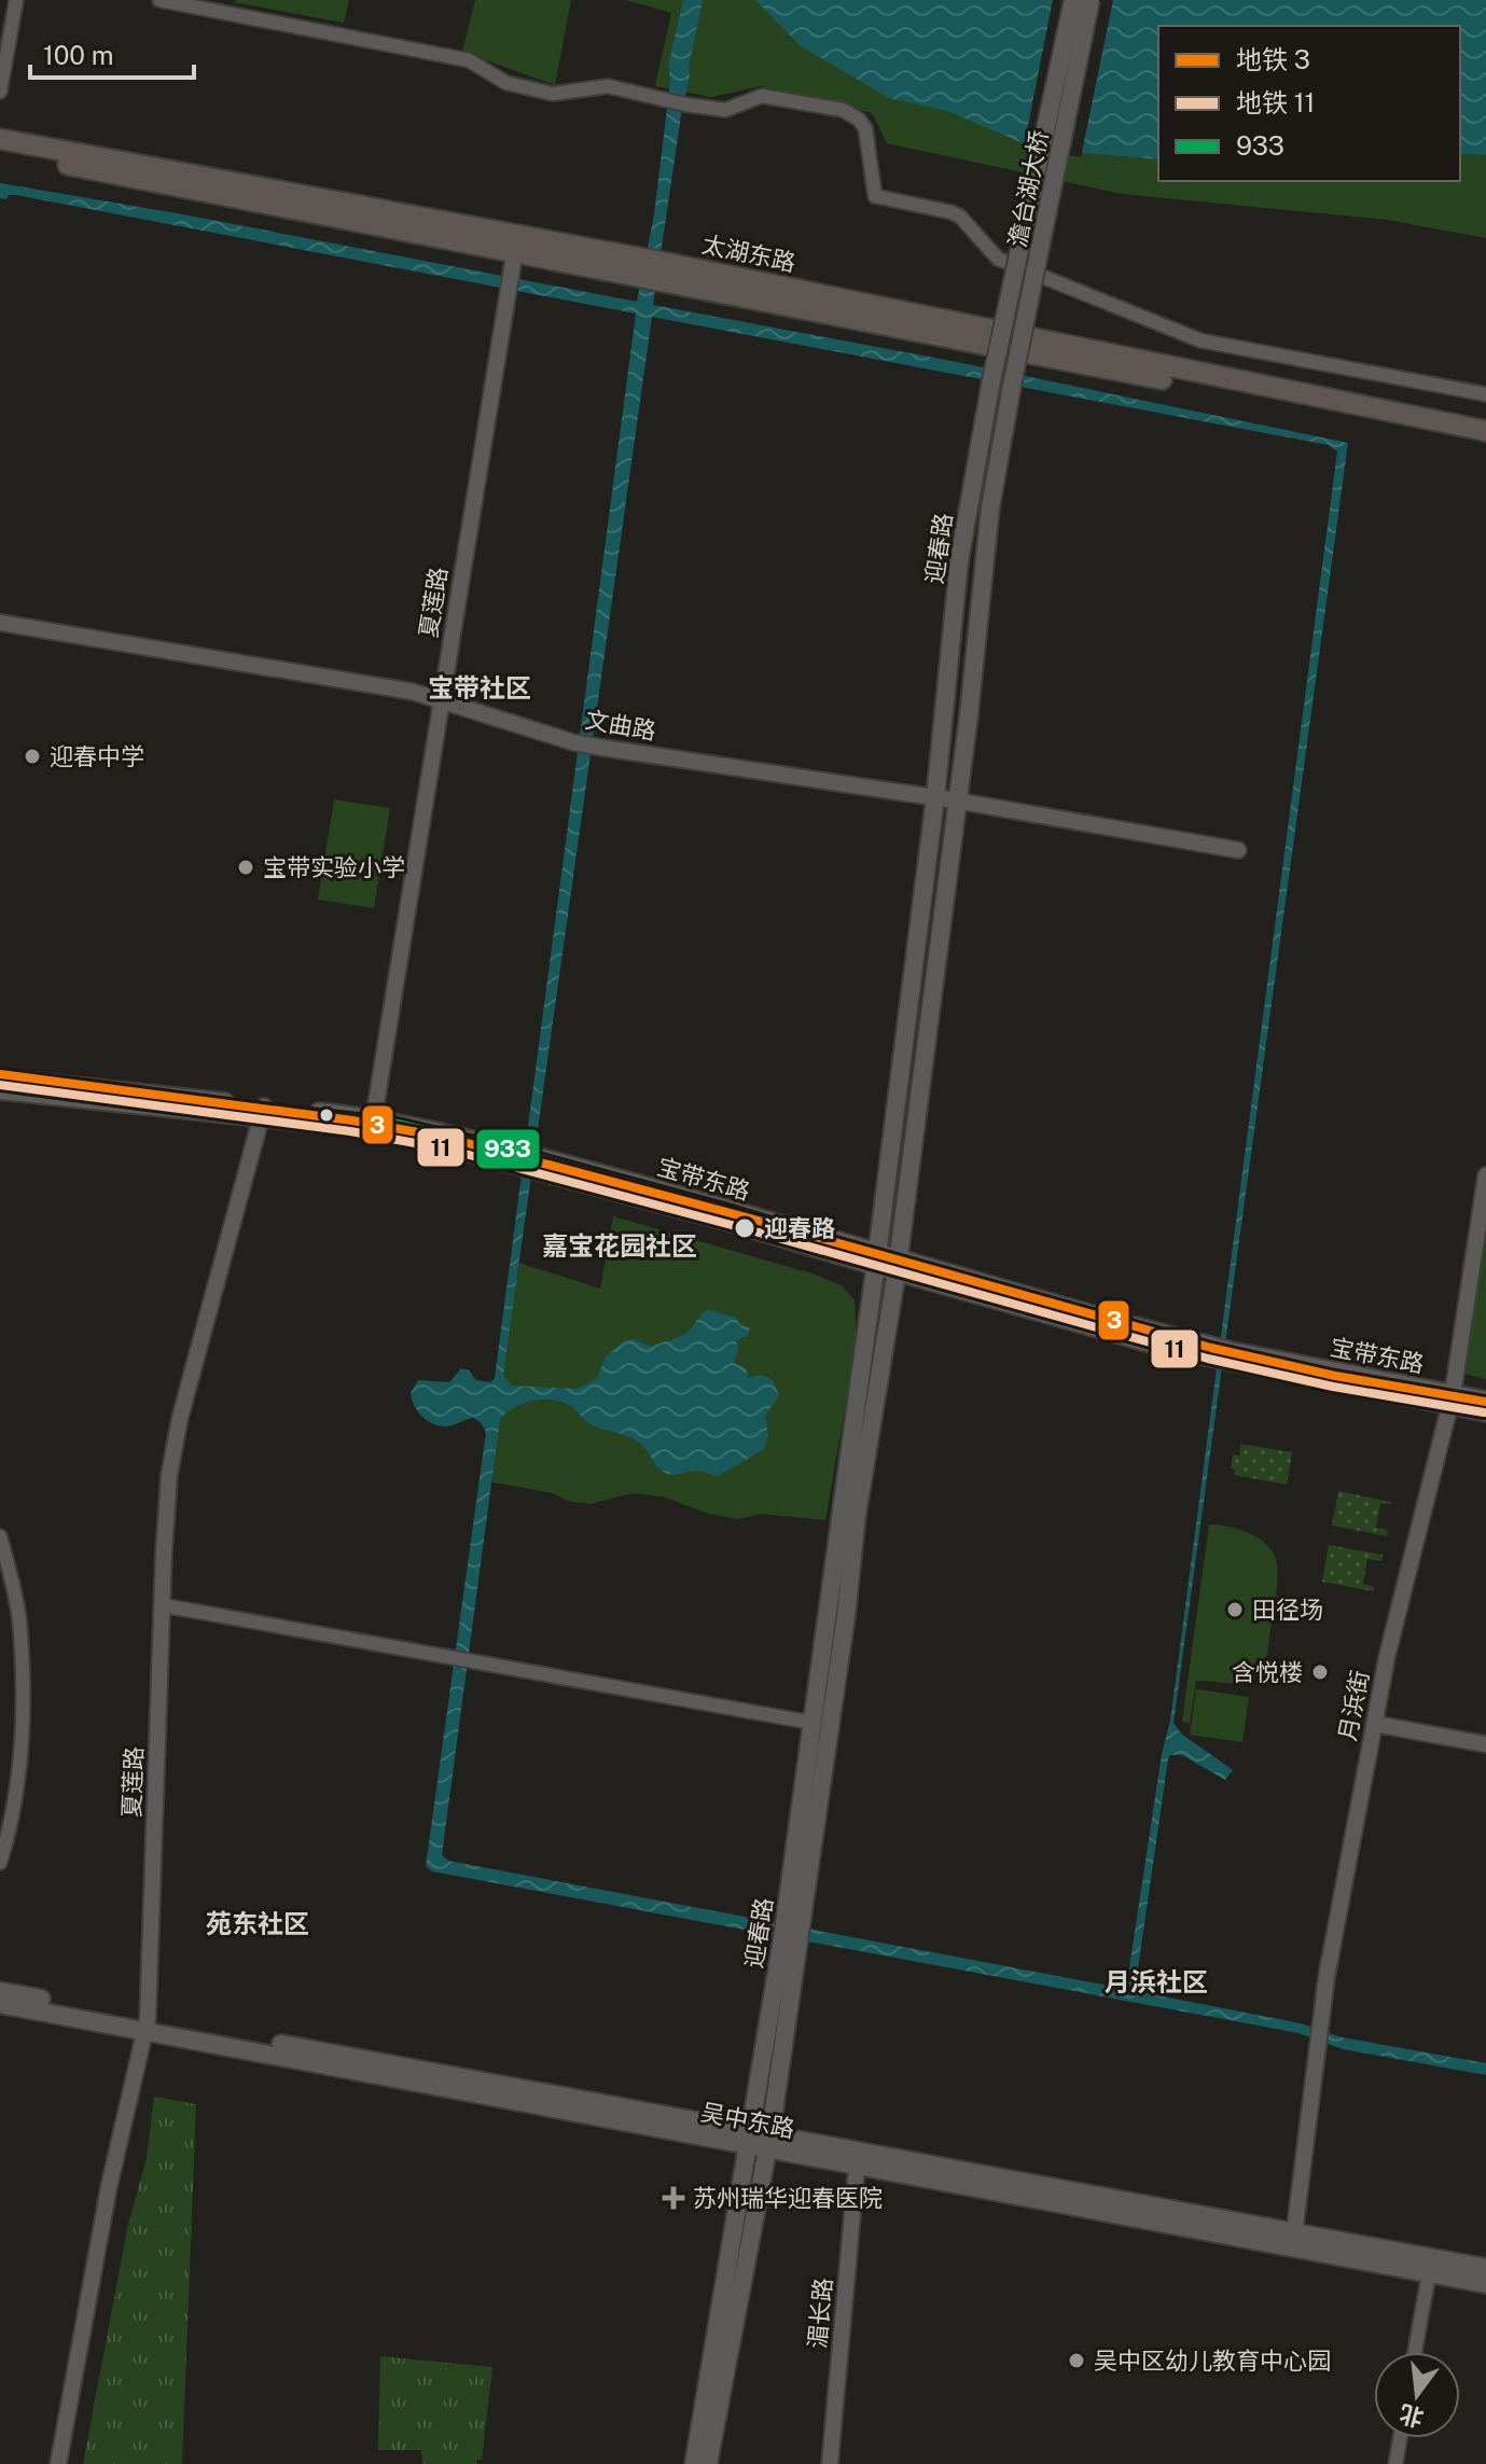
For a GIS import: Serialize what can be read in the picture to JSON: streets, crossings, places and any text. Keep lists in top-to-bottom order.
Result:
{
  "streets": {
    "main road": [
      "澹台湖大桥",
      "太湖东路",
      "迎春路",
      "宝带东路",
      "吴中东路"
    ],
    "street": [
      "夏莲路",
      "文曲路",
      "月浜街",
      "湄长路"
    ]
  },
  "crossings": [
    ["澹台湖大桥", "迎春路"],
    ["太湖东路", "夏莲路"],
    ["迎春路", "文曲路"],
    ["迎春路", "宝带东路"],
    ["迎春路", "吴中东路"],
    ["夏莲路", "文曲路"],
    ["夏莲路", "宝带东路"],
    ["夏莲路", "吴中东路"],
    ["宝带东路", "月浜街"],
    ["月浜街", "吴中东路"],
    ["吴中东路", "湄长路"]
  ],
  "districts": [
    "宝带社区",
    "嘉宝花园社区",
    "苑东社区",
    "月浜社区"
  ],
  "places": {
    "other": [
      "迎春中学",
      "宝带实验小学",
      "迎春路",
      "田径场",
      "含悦楼",
      "吴中区幼儿教育中心园"
    ],
    "health": ["苏州瑞华迎春医院"]
  },
  "lines": ["metro line 3", "transit line 933", "metro line 11"],
  "legend": ["地铁 3", "地铁 11", "933"],
  "scale_bar": "100 m",
  "north": "bottom"
}
